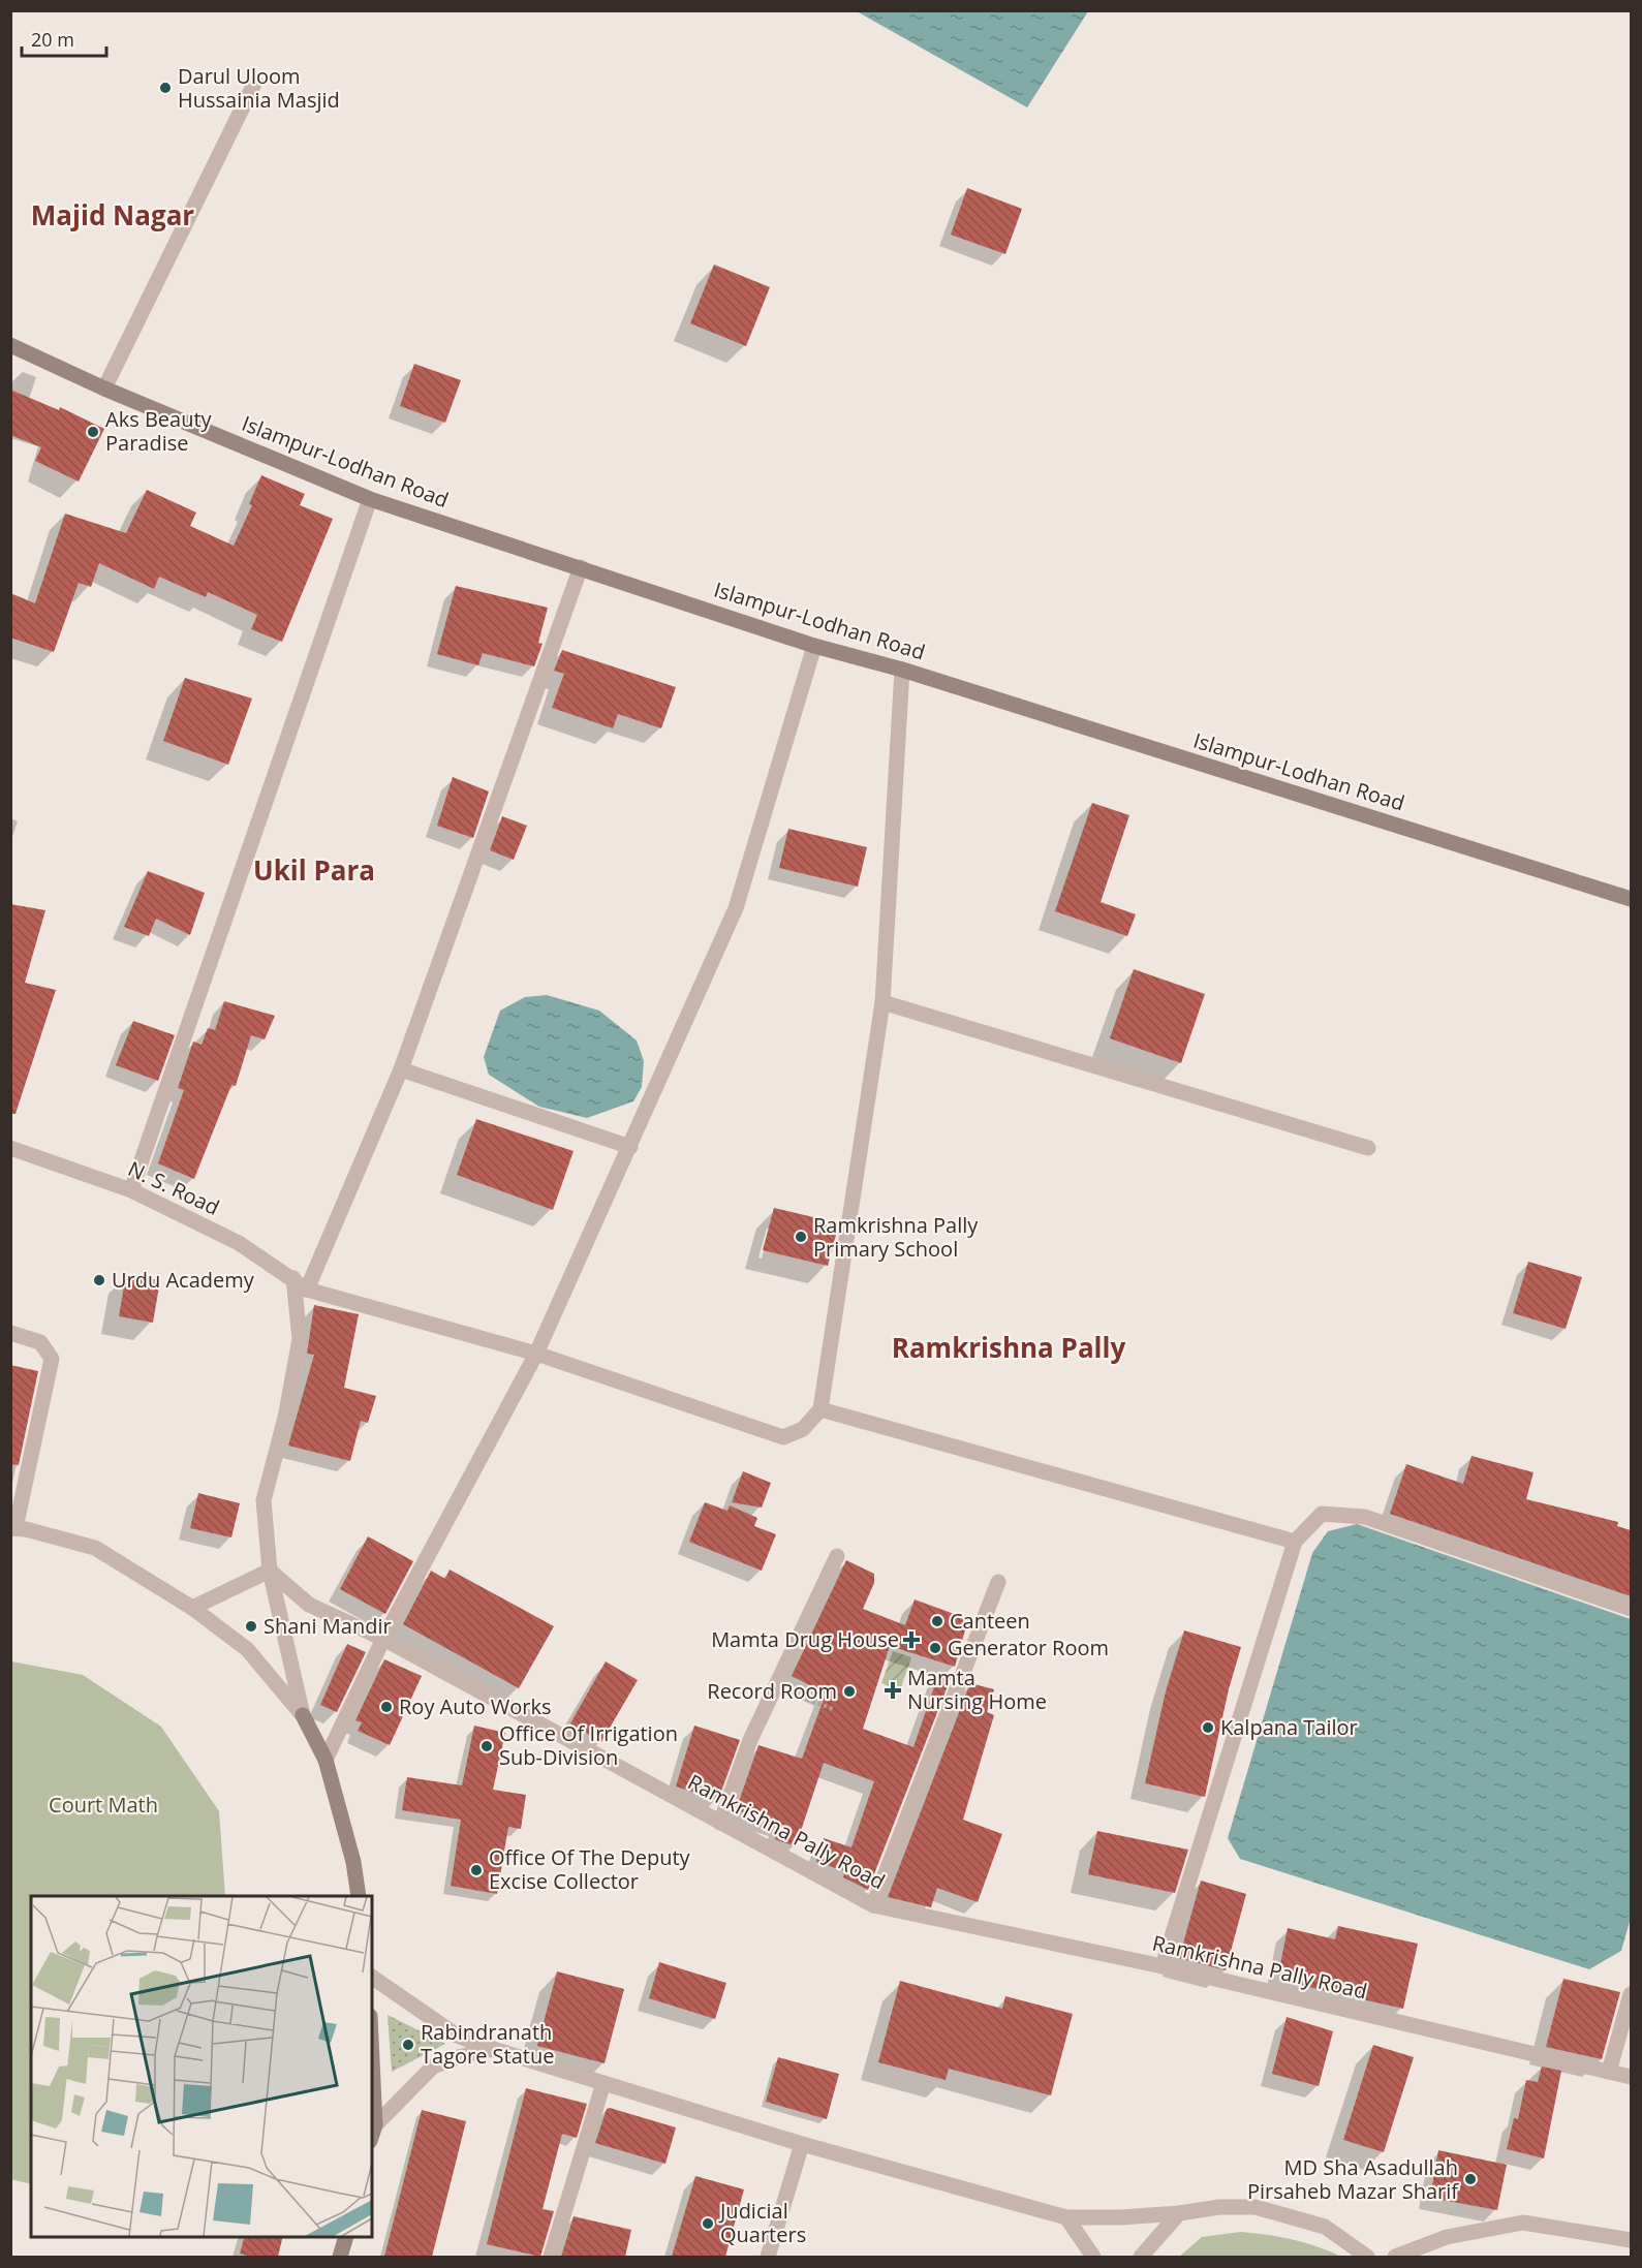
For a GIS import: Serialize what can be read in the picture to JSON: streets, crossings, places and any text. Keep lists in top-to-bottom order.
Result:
{
  "streets": {
    "main road": ["Islampur-Lodhan Road"],
    "street": ["N. S. Road", "Ramkrishna Pally Road"]
  },
  "districts": ["Majid Nagar", "Ukil Para", "Ramkrishna Pally"],
  "parks": ["Court Math"],
  "places": {
    "other": [
      "Darul Uloom Hussainia Masjid",
      "Aks Beauty Paradise",
      "Ramkrishna Pally Primary School",
      "Urdu Academy",
      "Canteen",
      "Shani Mandir",
      "Generator Room",
      "Record Room",
      "Roy Auto Works",
      "Kalpana Tailor",
      "Office Of Irrigation Sub-Division",
      "Office Of The Deputy Excise Collector",
      "Rabindranath Tagore Statue",
      "MD Sha Asadullah Pirsaheb Mazar Sharif",
      "Judicial Quarters"
    ],
    "health": ["Mamta Drug House", "Mamta Nursing Home"]
  },
  "scale_bar": "20 m"
}
